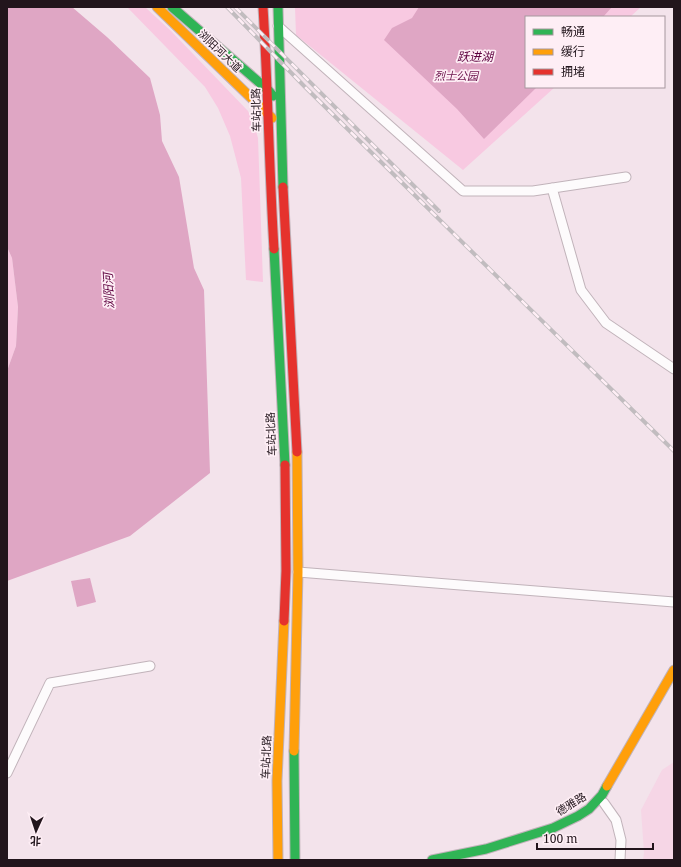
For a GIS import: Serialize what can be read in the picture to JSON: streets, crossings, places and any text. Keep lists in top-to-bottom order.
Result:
{
  "streets": {
    "main road": ["浏阳河大道", "车站北路", "德雅路"]
  },
  "crossings": [
    ["浏阳河大道", "车站北路"]
  ],
  "water": ["跃进湖", "浏阳河"],
  "parks": ["烈士公园"],
  "legend": ["畅通", "缓行", "拥堵"],
  "scale_bar": "100 m",
  "north": "bottom"
}
